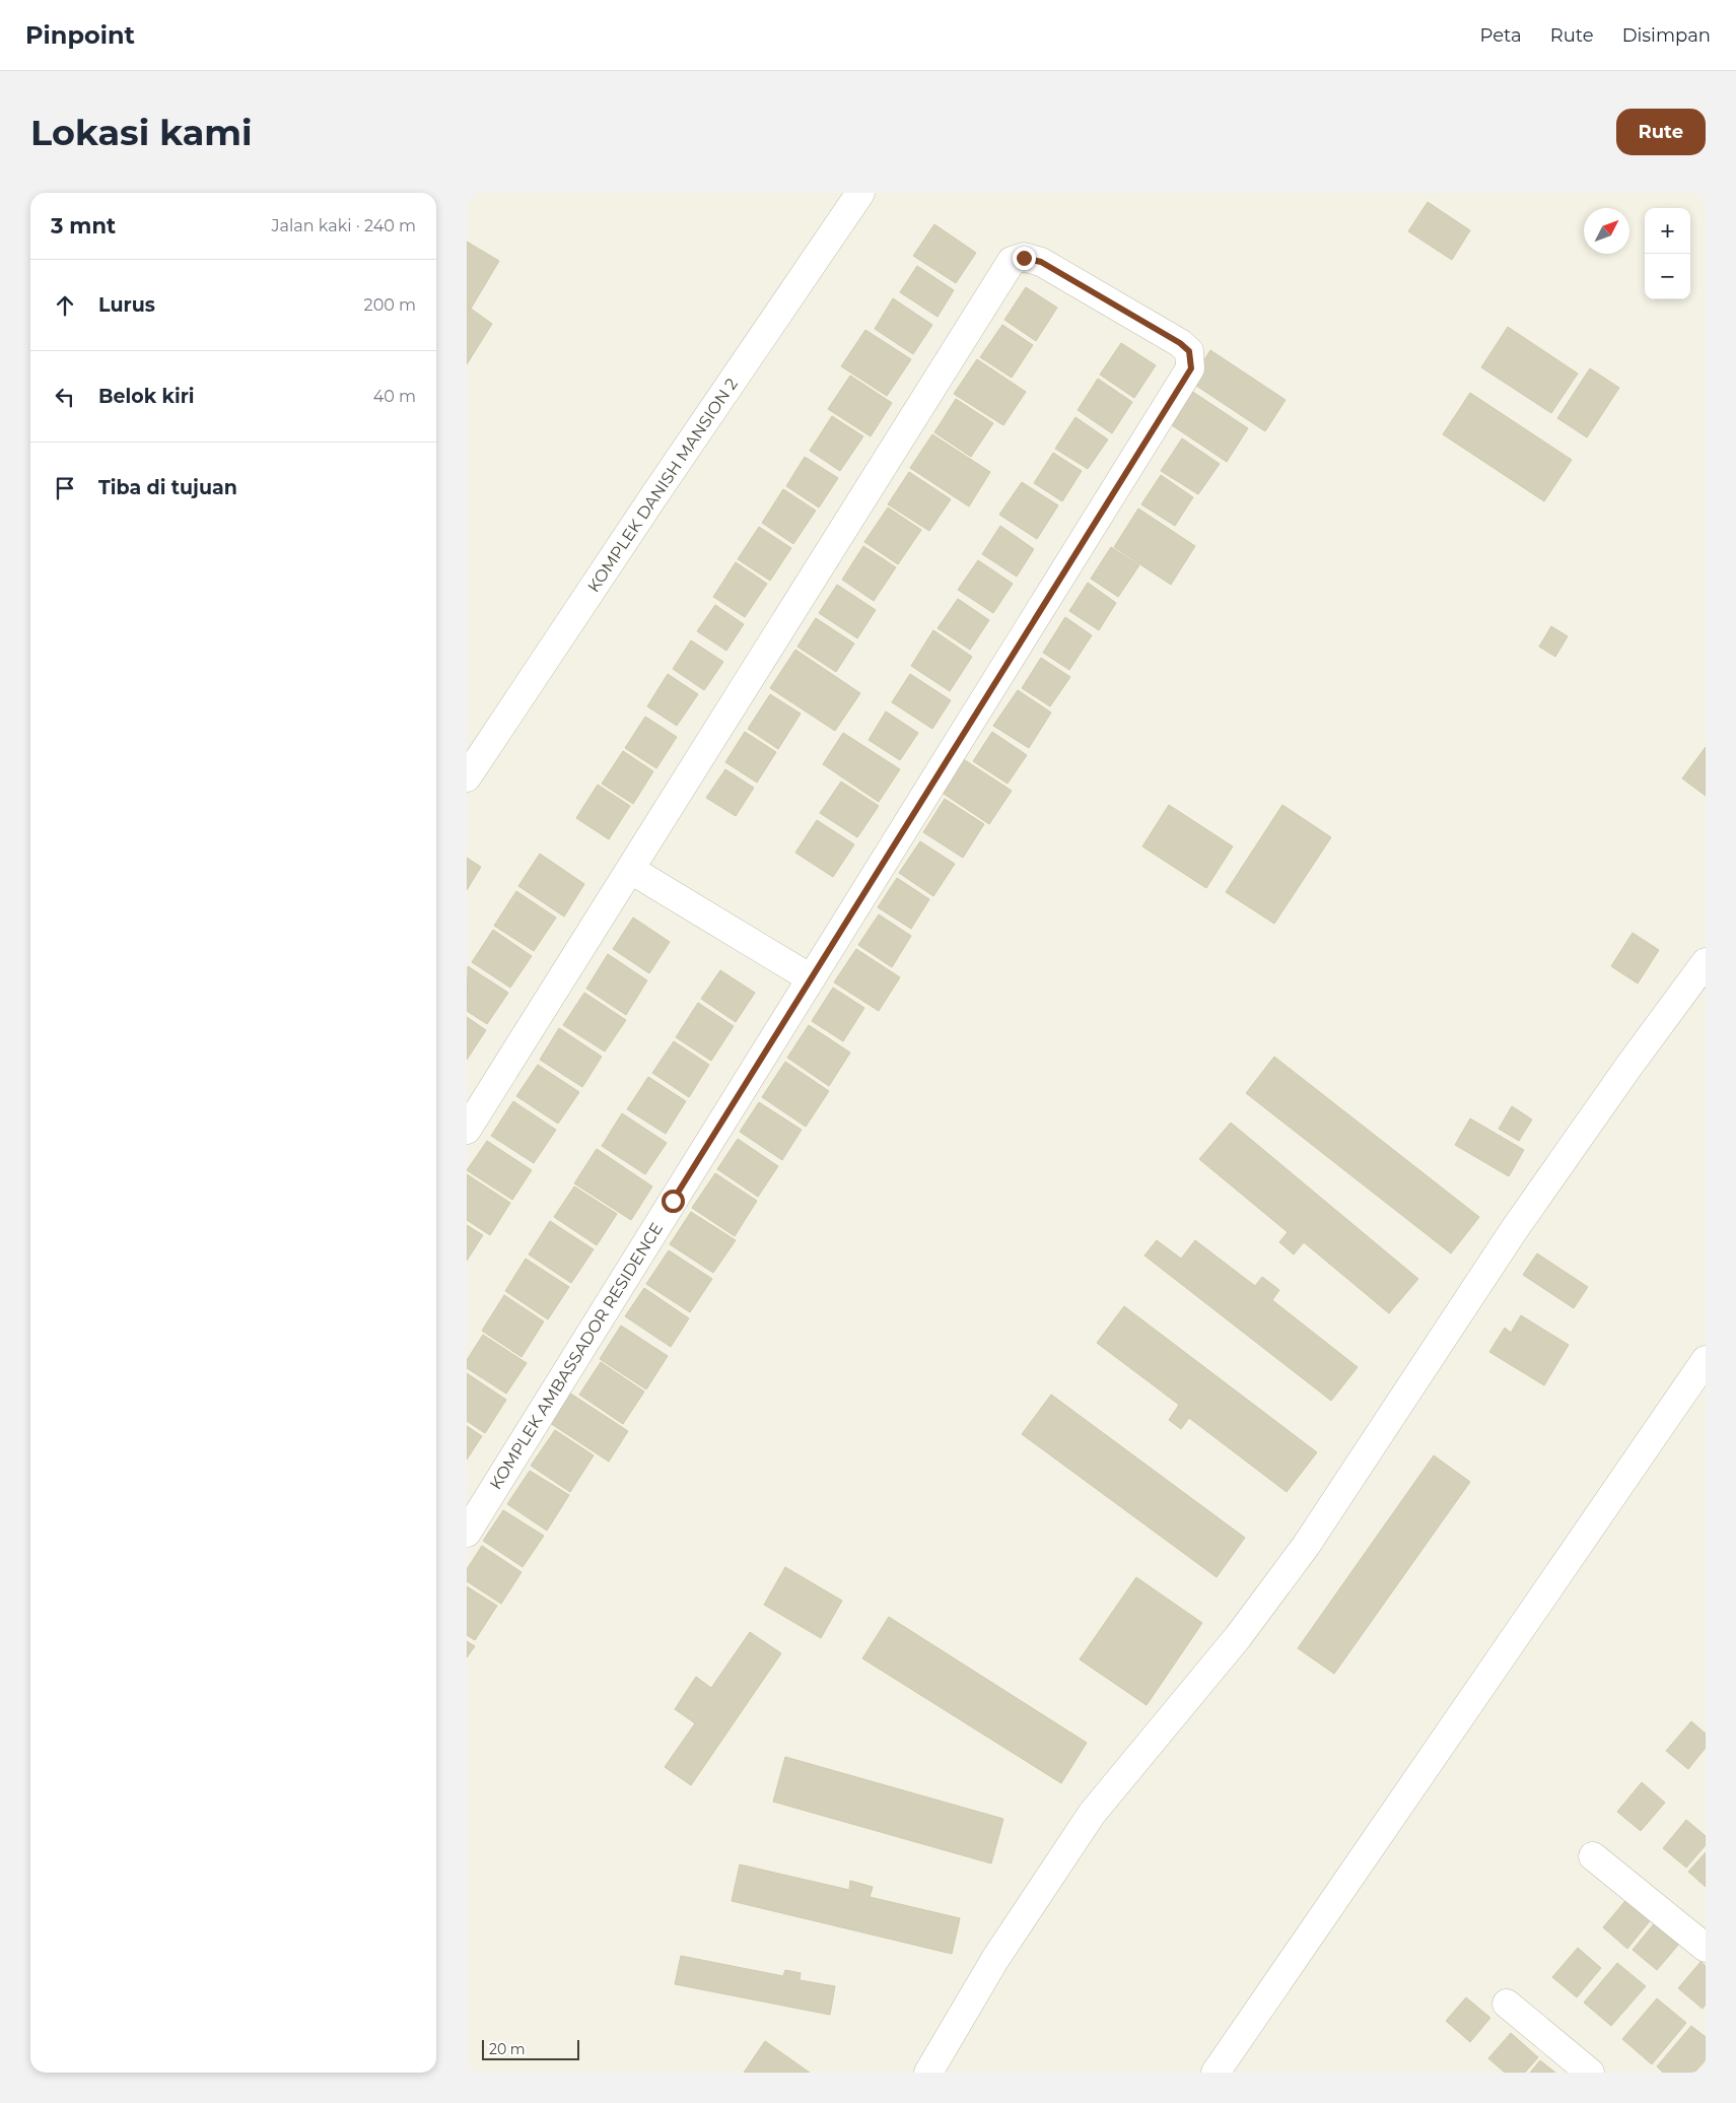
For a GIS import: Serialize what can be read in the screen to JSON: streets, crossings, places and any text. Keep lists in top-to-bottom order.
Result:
{
  "streets": {
    "street": ["KOMPLEK DANISH MANSION 2", "KOMPLEK AMBASSADOR RESIDENCE"]
  },
  "scale_bar": "20 m",
  "north": "top right",
  "page": {
    "header": "Pinpoint",
    "nav": ["Peta", "Rute", "Disimpan"],
    "buttons": "Rute",
    "title": "Lokasi kami",
    "heading": ["3 mnt", "Jalan kaki · 240 m"],
    "map_buttons": ["+", "−"],
    "list": [
      ["Lurus", "200 m"],
      ["Belok kiri", "40 m"],
      "Tiba di tujuan"
    ],
    "scale": "20 m"
  }
}
